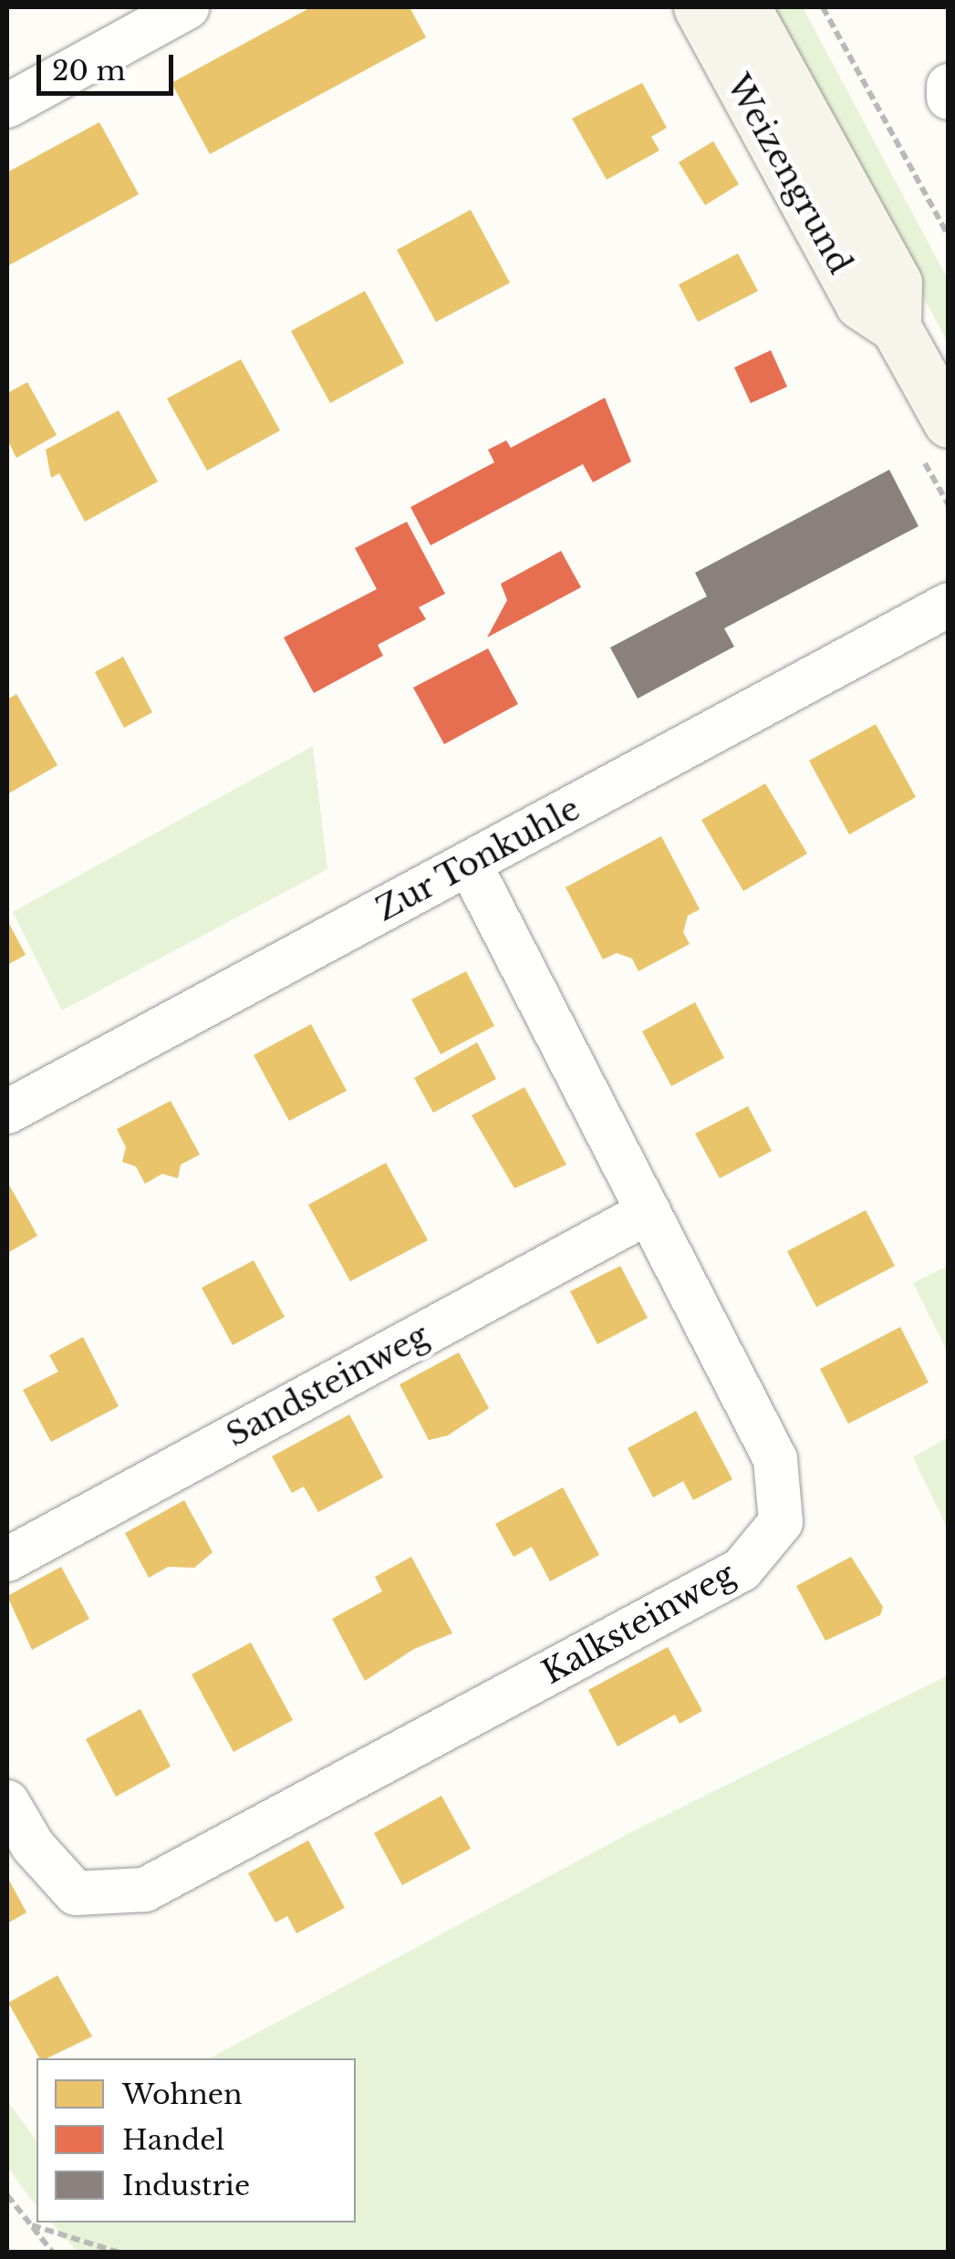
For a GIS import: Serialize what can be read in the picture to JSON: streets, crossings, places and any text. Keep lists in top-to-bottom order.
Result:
{
  "streets": {
    "main road": ["Weizengrund"],
    "street": ["Zur Tonkuhle", "Sandsteinweg", "Kalksteinweg"]
  },
  "crossings": [
    ["Zur Tonkuhle", "Kalksteinweg"],
    ["Sandsteinweg", "Kalksteinweg"]
  ],
  "legend": ["Wohnen", "Handel", "Industrie"],
  "scale_bar": "20 m"
}
